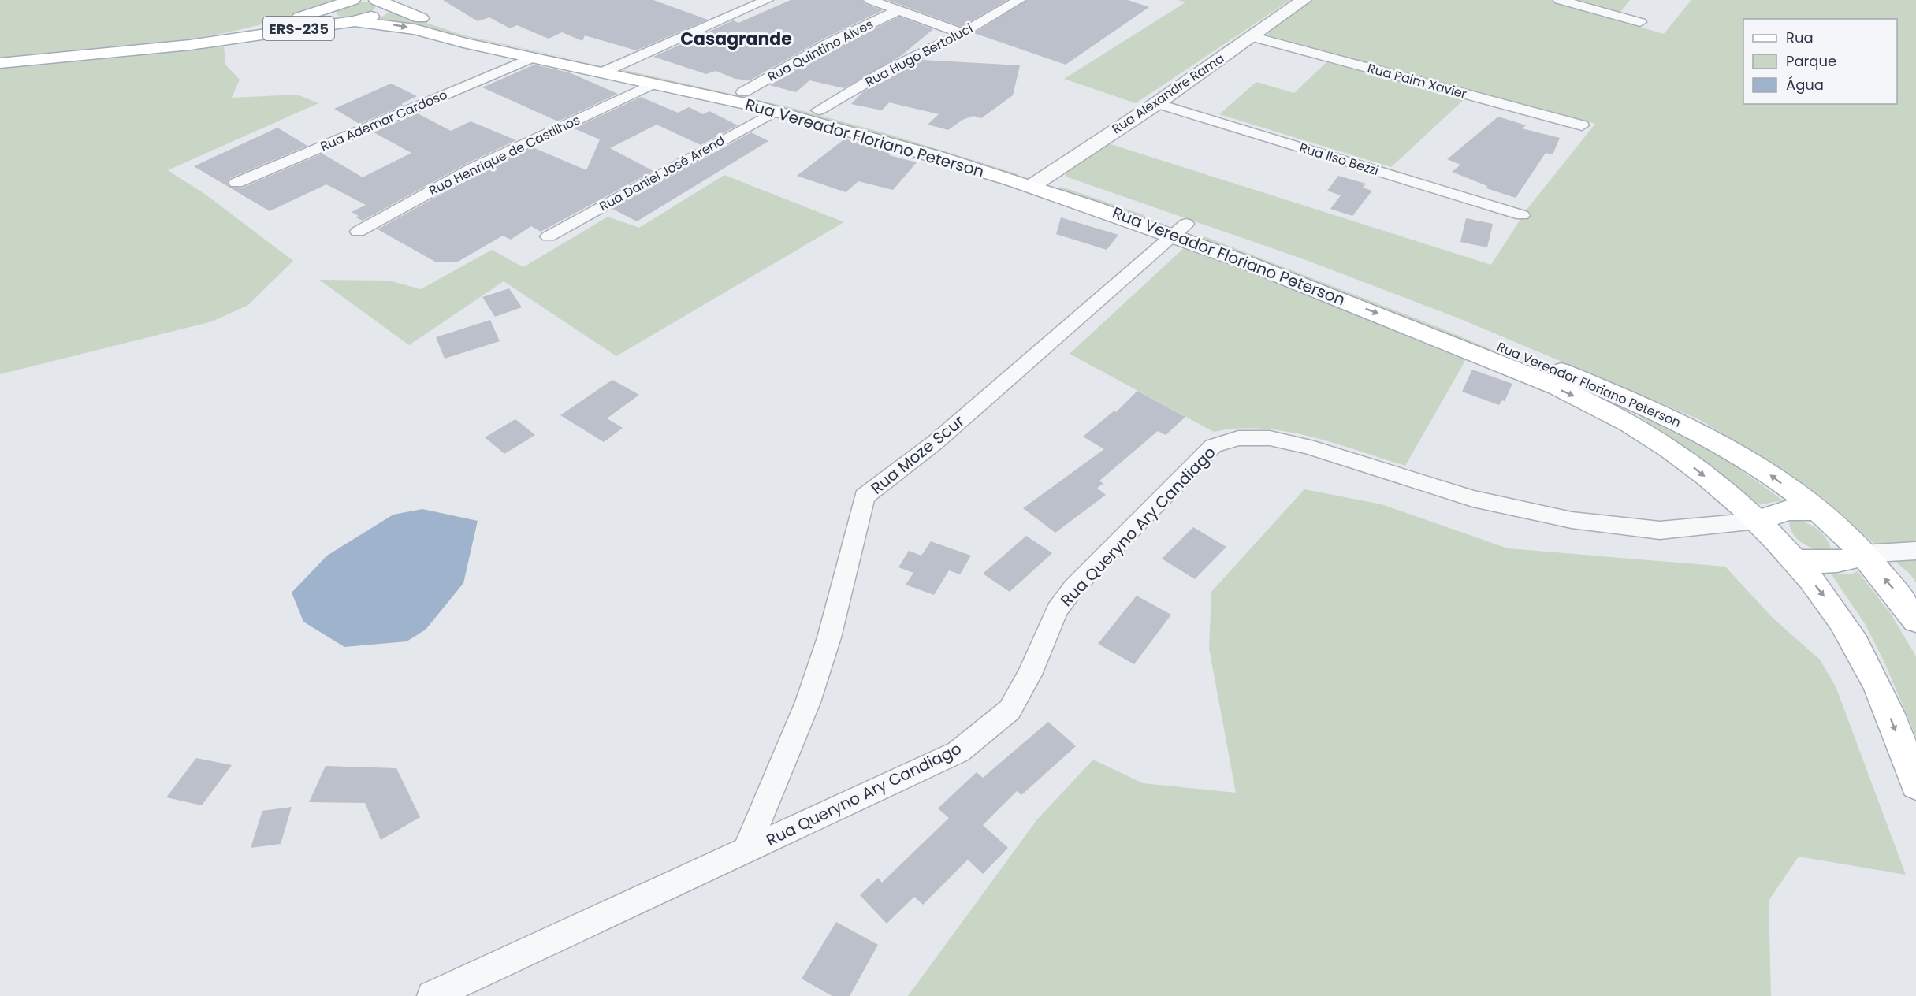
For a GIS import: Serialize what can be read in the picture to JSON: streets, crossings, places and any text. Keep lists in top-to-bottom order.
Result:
{
  "streets": {
    "main road": ["ERS-235", "Rua Vereador Floriano Peterson"],
    "street": [
      "Rua Quintino Alves",
      "Rua Hugo Bertoluci",
      "Rua Paim Xavier",
      "Rua Alexandre Rama",
      "Rua Ademar Cardoso",
      "Rua Henrique de Castilhos",
      "Rua Ilso Bezzi",
      "Rua Daniel José Arend",
      "Rua Moze Scur",
      "Rua Queryno Ary Candiago"
    ]
  },
  "crossings": [
    ["ERS-235", "Rua Vereador Floriano Peterson"],
    ["Rua Quintino Alves", "Rua Vereador Floriano Peterson"],
    ["Rua Hugo Bertoluci", "Rua Vereador Floriano Peterson"],
    ["Rua Paim Xavier", "Rua Alexandre Rama"],
    ["Rua Alexandre Rama", "Rua Vereador Floriano Peterson"],
    ["Rua Alexandre Rama", "Rua Ilso Bezzi"],
    ["Rua Ademar Cardoso", "Rua Vereador Floriano Peterson"],
    ["Rua Vereador Floriano Peterson", "Rua Henrique de Castilhos"],
    ["Rua Vereador Floriano Peterson", "Rua Daniel José Arend"],
    ["Rua Vereador Floriano Peterson", "Rua Moze Scur"],
    ["Rua Vereador Floriano Peterson", "Rua Queryno Ary Candiago"],
    ["Rua Moze Scur", "Rua Queryno Ary Candiago"]
  ],
  "districts": ["Casagrande"],
  "legend": ["Rua", "Parque", "Água"]
}
